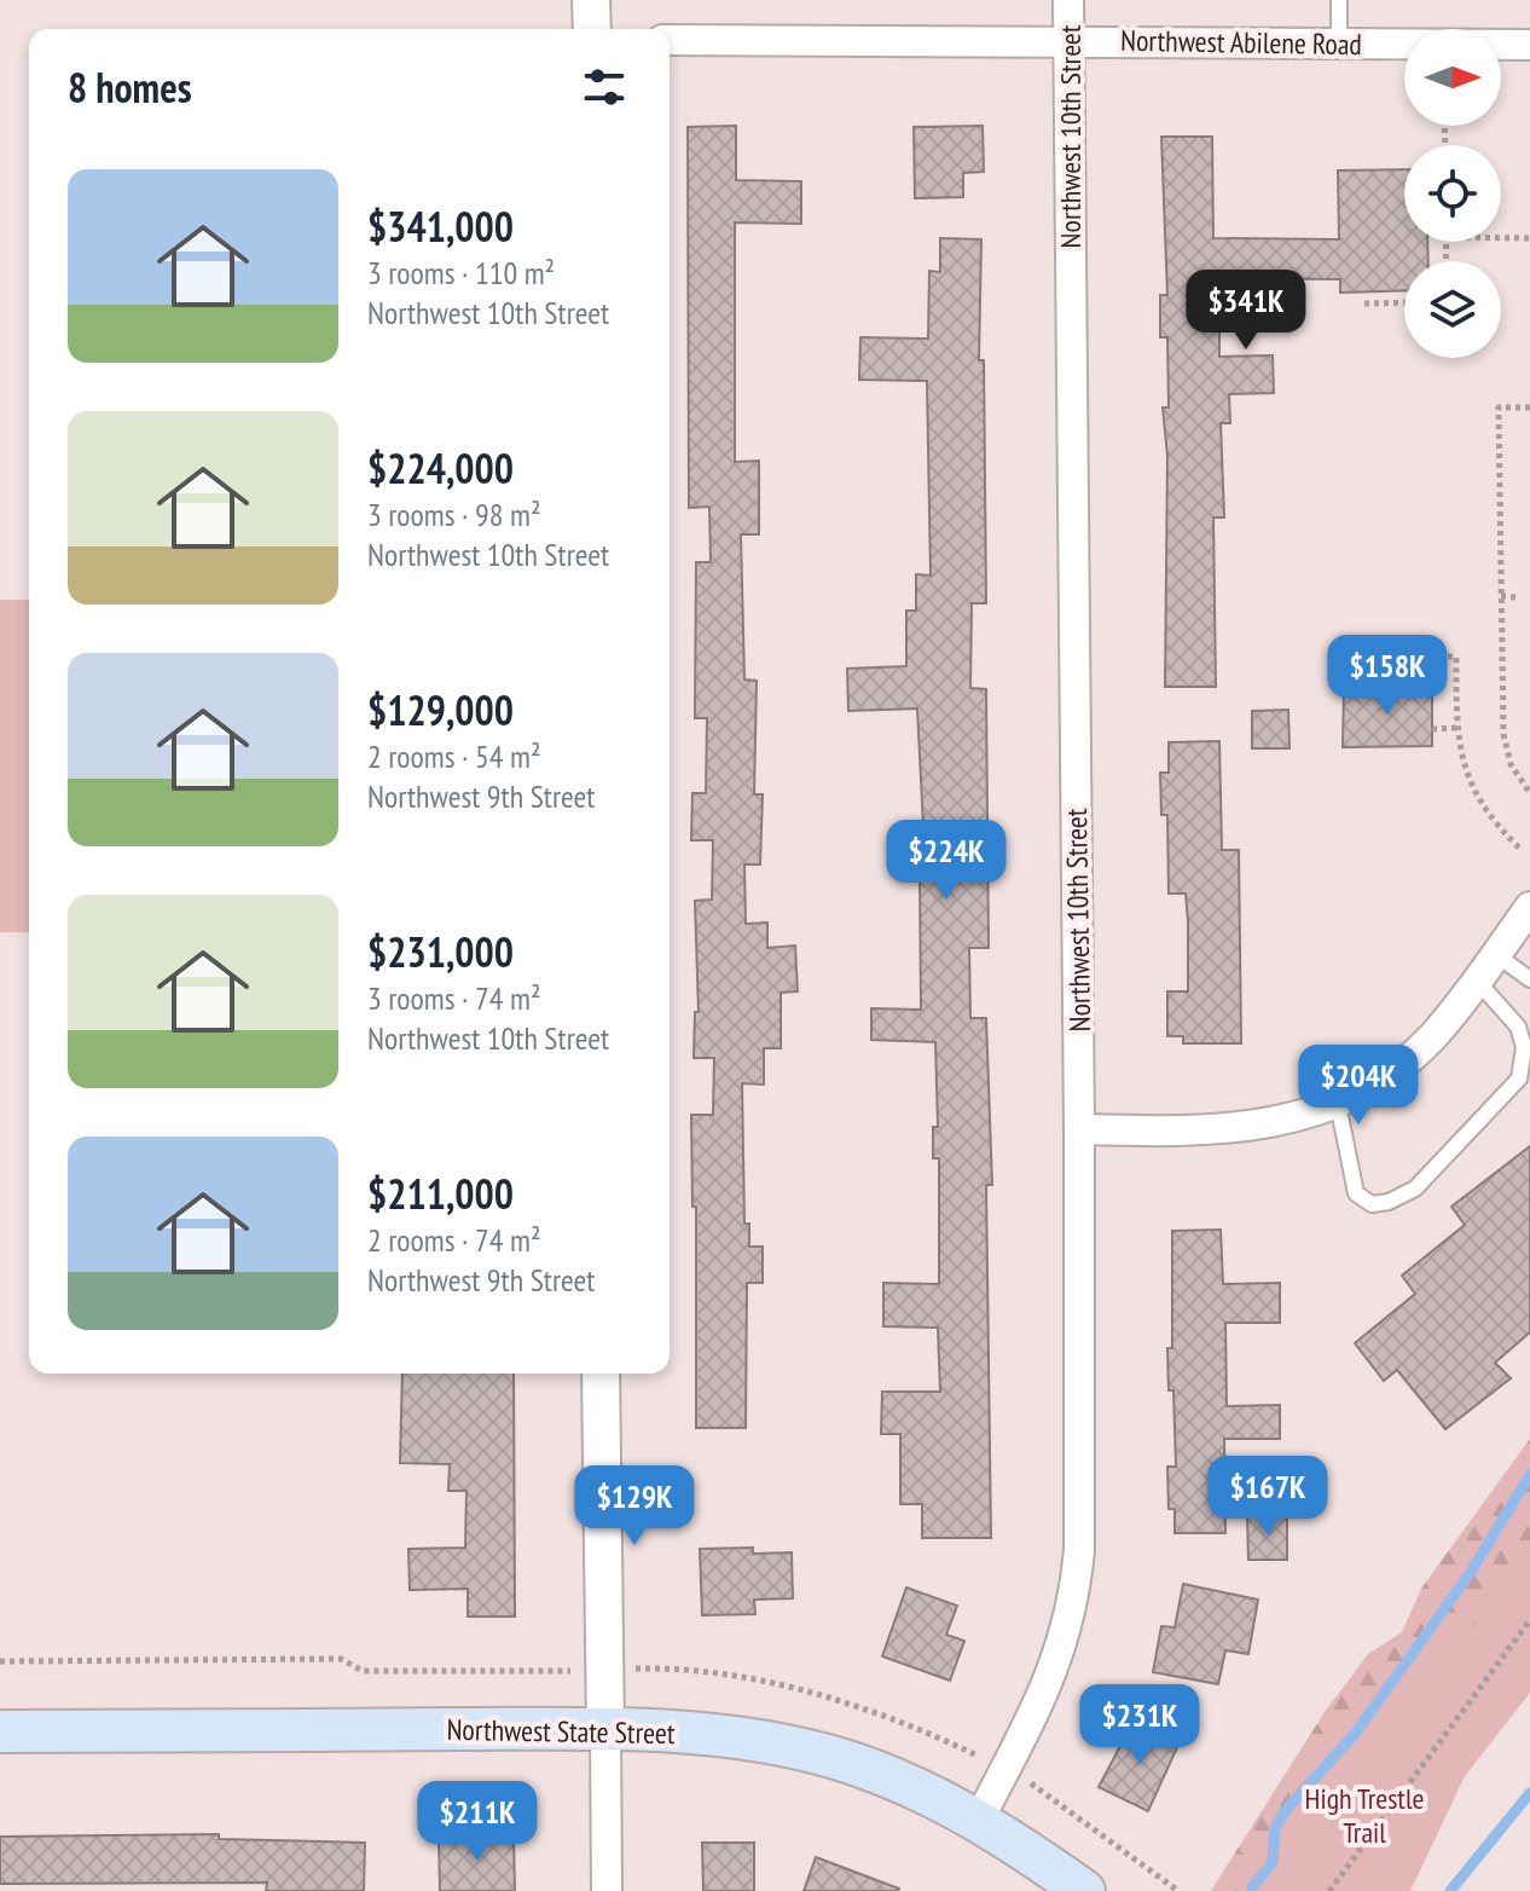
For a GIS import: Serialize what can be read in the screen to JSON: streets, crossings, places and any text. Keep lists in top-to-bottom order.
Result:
{
  "streets": {
    "main road": ["Northwest State Street"],
    "street": ["Northwest Abilene Road", "Northwest 10th Street"]
  },
  "crossings": [
    ["Northwest Abilene Road", "Northwest 10th Street"],
    ["Northwest 10th Street", "Northwest State Street"]
  ],
  "parks": ["High Trestle Trail"],
  "north": "right",
  "page": {
    "heading": "8 homes",
    "list": [
      {
        "name": "$341,000",
        "note": "3 rooms · 110 m² · Northwest 10th Street"
      },
      {
        "name": "$224,000",
        "note": "3 rooms · 98 m² · Northwest 10th Street"
      },
      {
        "name": "$129,000",
        "note": "2 rooms · 54 m² · Northwest 9th Street"
      },
      {
        "name": "$231,000",
        "note": "3 rooms · 74 m² · Northwest 10th Street"
      },
      {
        "name": "$211,000",
        "note": "2 rooms · 74 m² · Northwest 9th Street"
      }
    ],
    "price": [
      "$341K",
      "$158K",
      "$224K",
      "$204K",
      "$167K",
      "$129K",
      "$231K",
      "$211K"
    ]
  }
}
